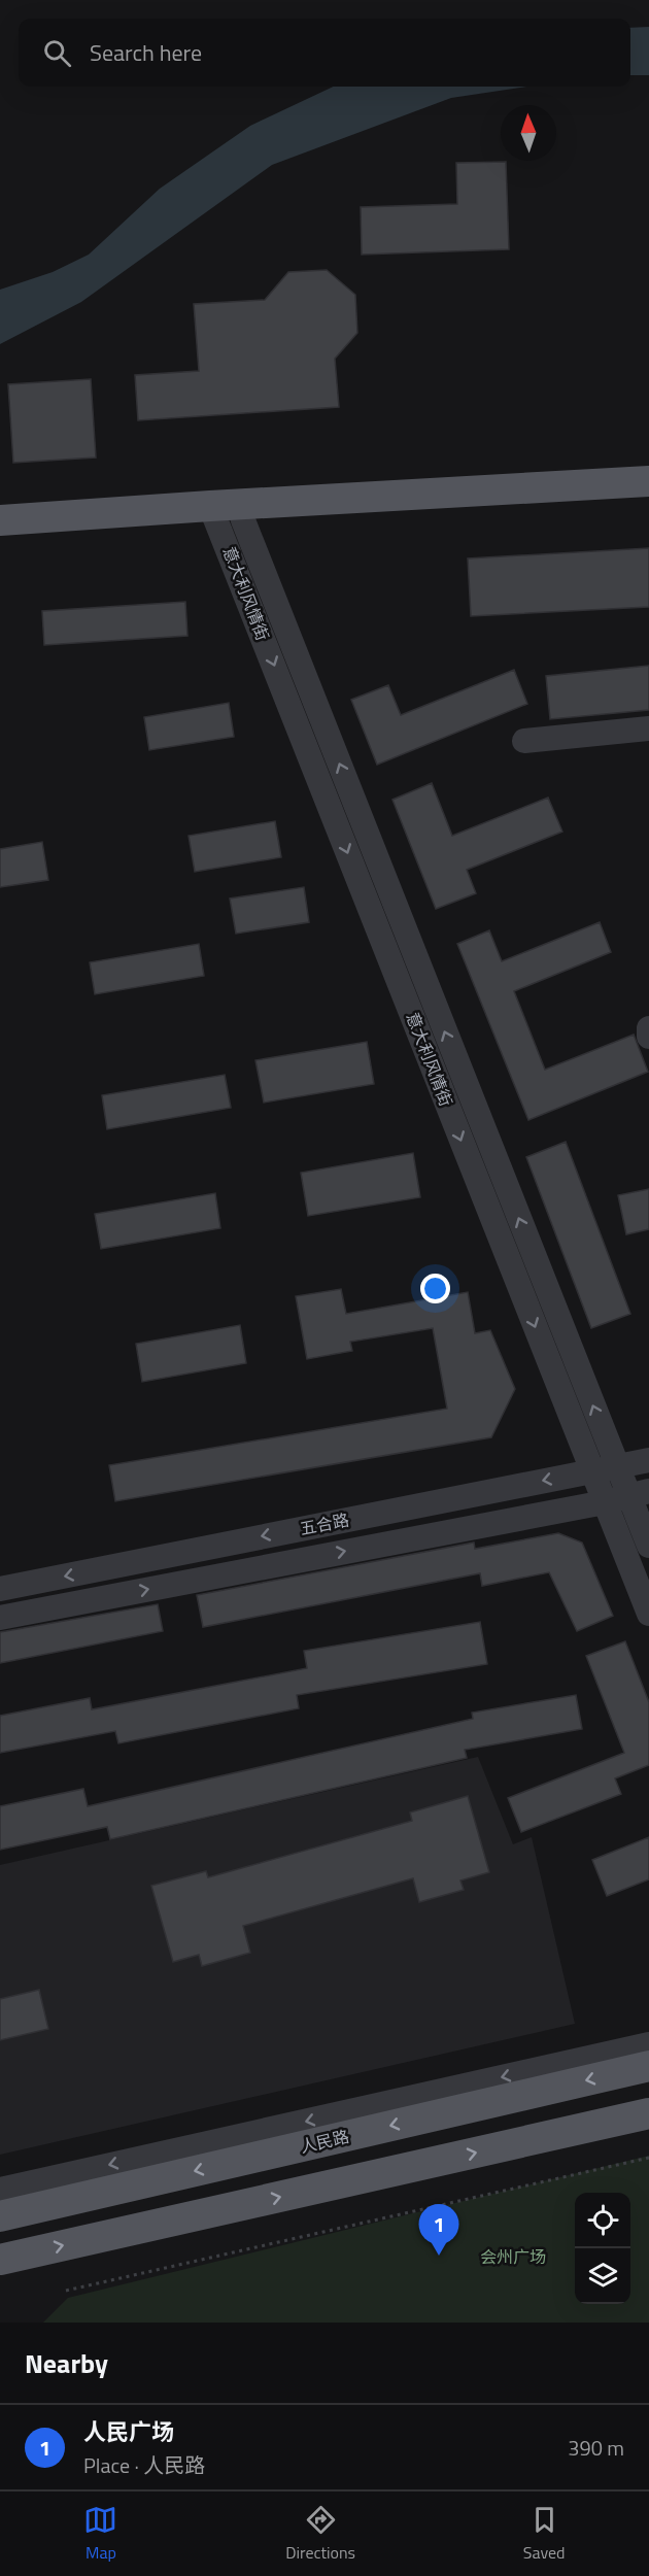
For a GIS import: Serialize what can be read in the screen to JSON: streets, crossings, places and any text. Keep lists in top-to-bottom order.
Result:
{
  "streets": {
    "main road": ["人民路"],
    "street": ["意大利风情街", "五合路"]
  },
  "crossings": [
    ["意大利风情街", "五合路"]
  ],
  "parks": ["会州广场"],
  "north": "top",
  "page": {
    "search": "Search here",
    "pins": "1",
    "heading": "Nearby",
    "list": [
      {
        "mark": "1",
        "name": "人民广场",
        "note": "Place · 人民路",
        "value": "390 m"
      }
    ],
    "nav": ["Map", "Directions", "Saved"]
  }
}
